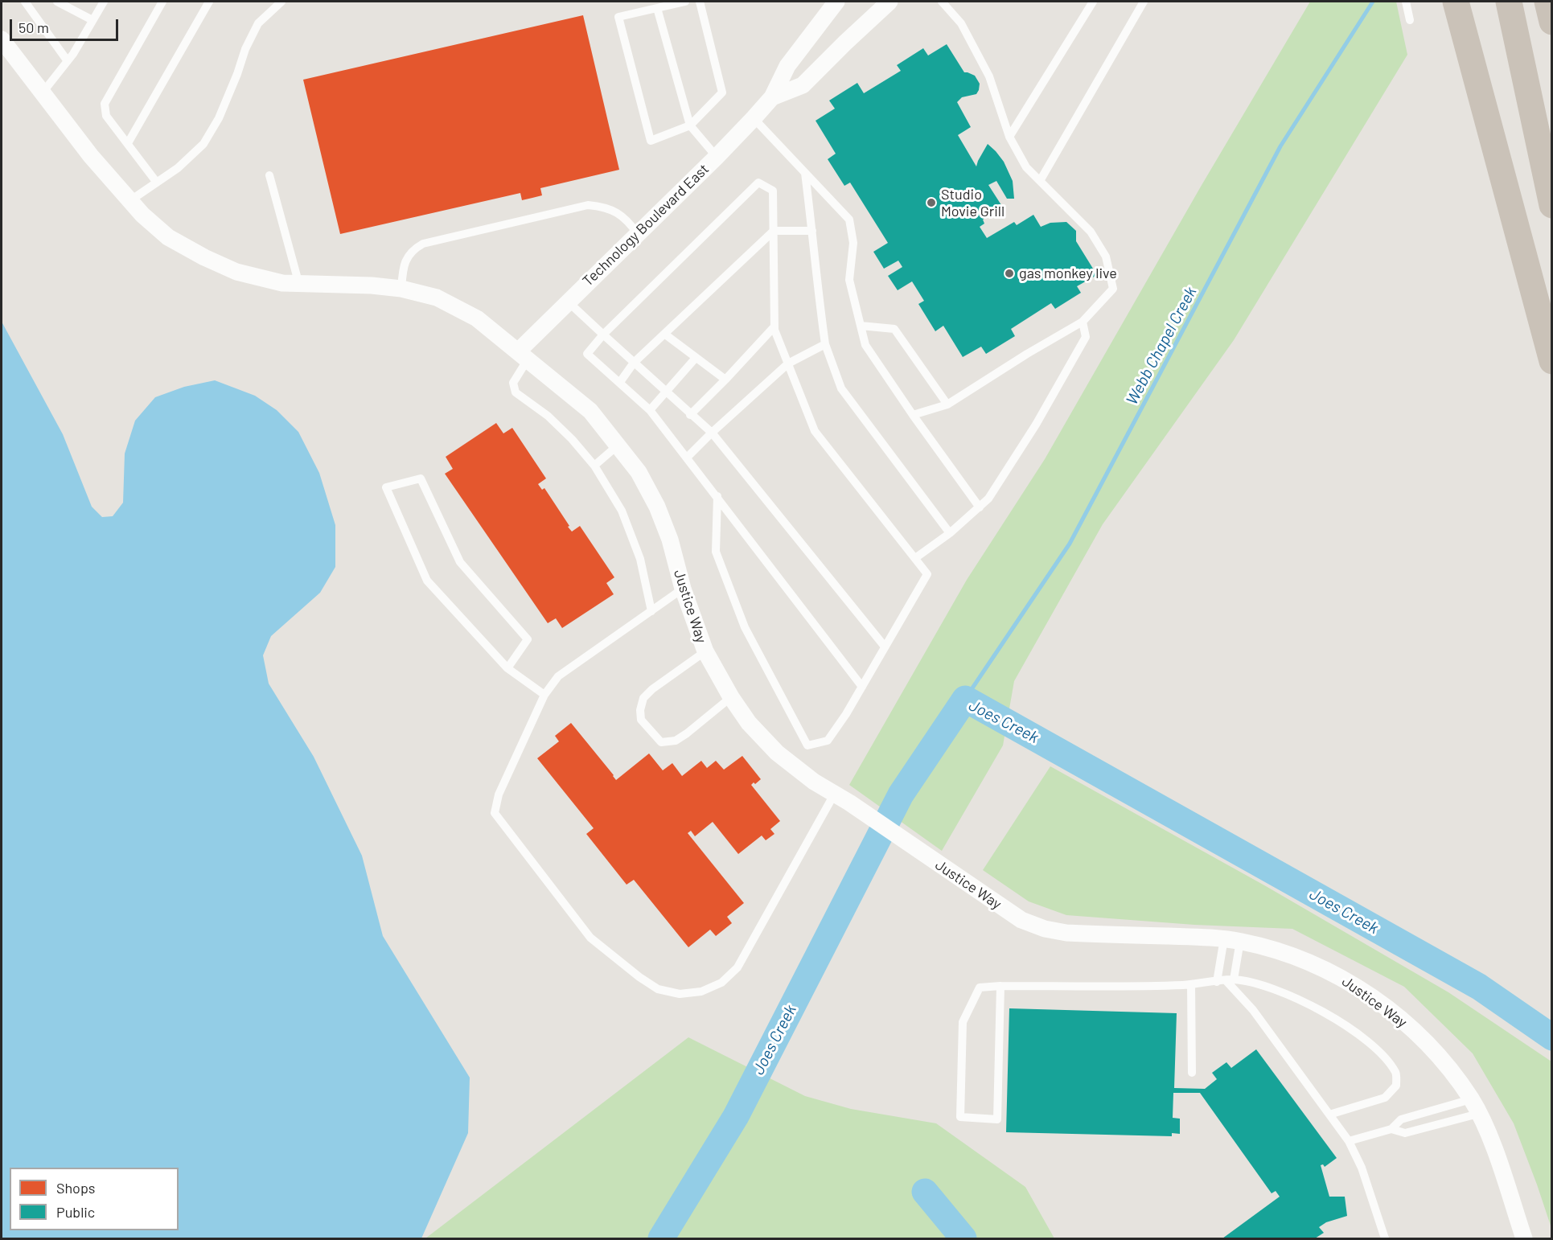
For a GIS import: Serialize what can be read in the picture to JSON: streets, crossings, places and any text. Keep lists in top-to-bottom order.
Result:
{
  "streets": {
    "street": ["Technology Boulevard East", "Justice Way"]
  },
  "crossings": [
    ["Technology Boulevard East", "Justice Way"]
  ],
  "water": ["Webb Chapel Creek", "Joes Creek"],
  "places": ["Studio Movie Grill", "gas monkey live"],
  "legend": ["Shops", "Public"],
  "scale_bar": "50 m"
}
